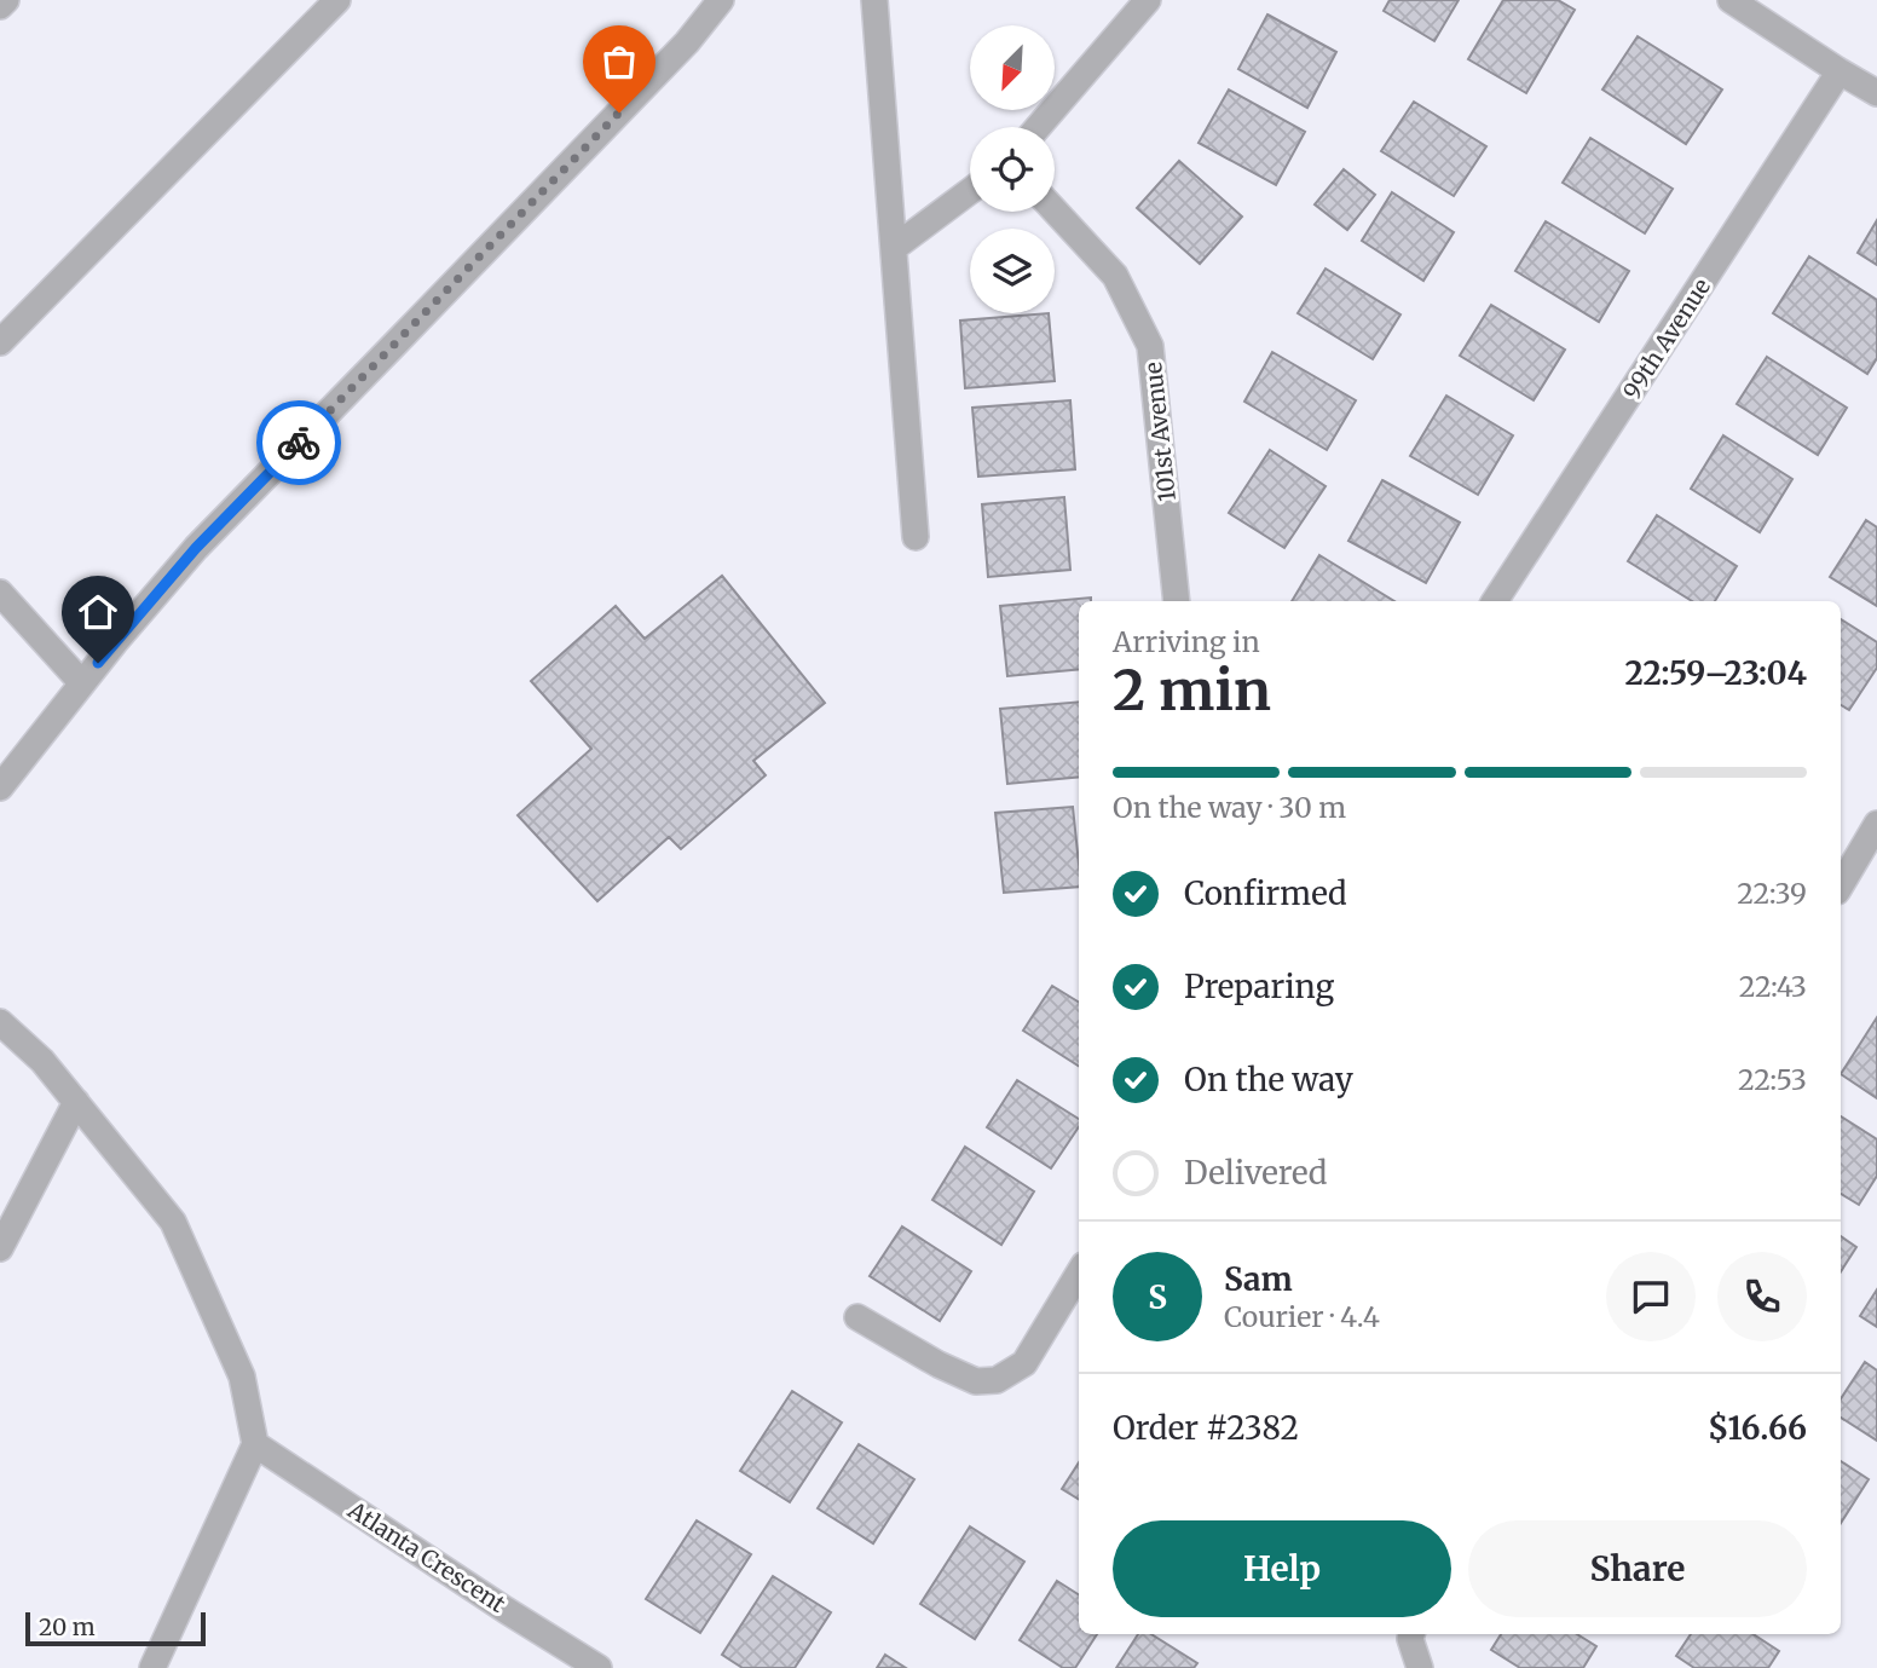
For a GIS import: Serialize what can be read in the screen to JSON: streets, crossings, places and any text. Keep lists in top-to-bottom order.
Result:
{
  "streets": {
    "street": ["99th Avenue", "101st Avenue", "Atlanta Crescent"]
  },
  "scale_bar": "20 m",
  "north": "bottom left",
  "page": {
    "heading": ["2 min", "Arriving in", "22:59–23:04"],
    "panel": [
      "Sam",
      "Courier · 4.4",
      "Order #2382",
      "$16.66"
    ],
    "bar": "On the way · 30 m",
    "list": [
      ["Confirmed", "22:39"],
      ["Preparing", "22:43"],
      ["On the way", "22:53"],
      "Delivered"
    ],
    "round": "S",
    "buttons": ["Help", "Share"],
    "scale": "20 m"
  }
}
